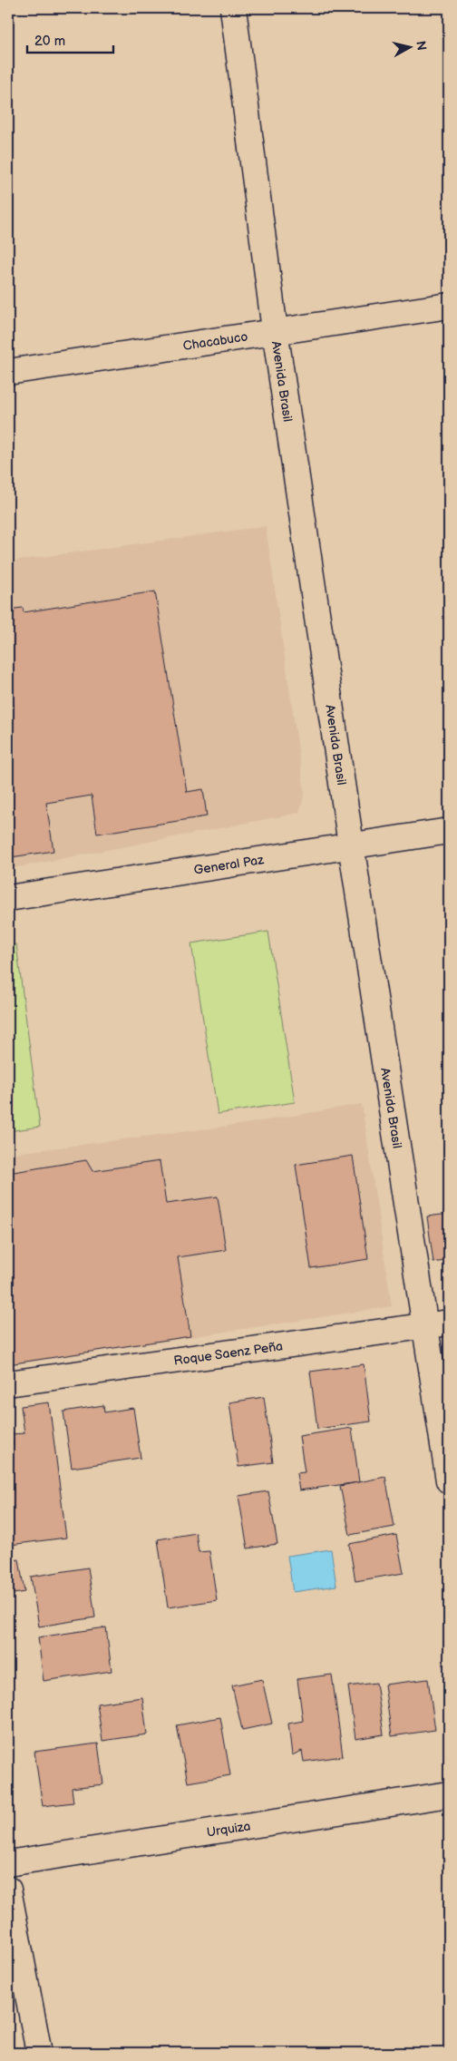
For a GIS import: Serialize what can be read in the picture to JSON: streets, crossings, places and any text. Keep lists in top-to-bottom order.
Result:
{
  "streets": {
    "street": [
      "Chacabuco",
      "Avenida Brasil",
      "General Paz",
      "Roque Saenz Peña",
      "Urquiza"
    ]
  },
  "crossings": [
    ["Chacabuco", "Avenida Brasil"],
    ["Avenida Brasil", "General Paz"],
    ["Avenida Brasil", "Roque Saenz Peña"]
  ],
  "scale_bar": "20 m",
  "north": "right"
}
